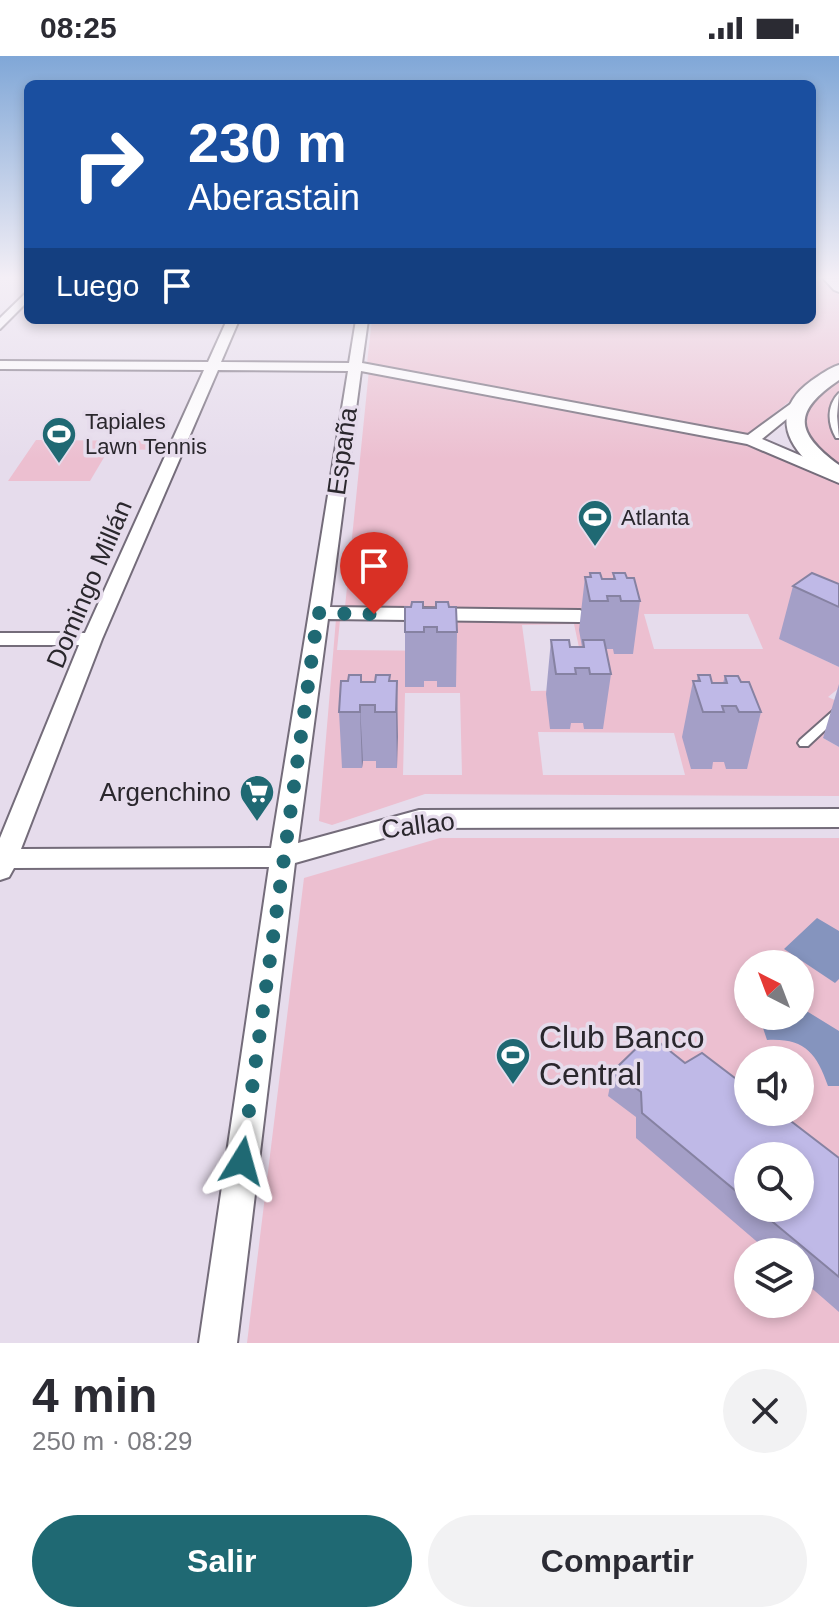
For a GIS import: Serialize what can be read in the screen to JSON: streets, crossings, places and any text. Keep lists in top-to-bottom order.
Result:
{
  "streets": {
    "street": ["España", "Domingo Millán", "Callao"]
  },
  "crossings": [
    ["España", "Callao"],
    ["Domingo Millán", "Callao"]
  ],
  "places": {
    "sports": ["Tapiales Lawn Tennis", "Atlanta", "Club Banco Central"],
    "supermarket": ["Argenchino"]
  },
  "north": "top left",
  "page": {
    "status": "08:25",
    "turn": ["230 m", "Aberastain"],
    "then": "Luego",
    "heading": ["4 min", "250 m · 08:29"],
    "buttons": ["Salir", "Compartir"]
  }
}
